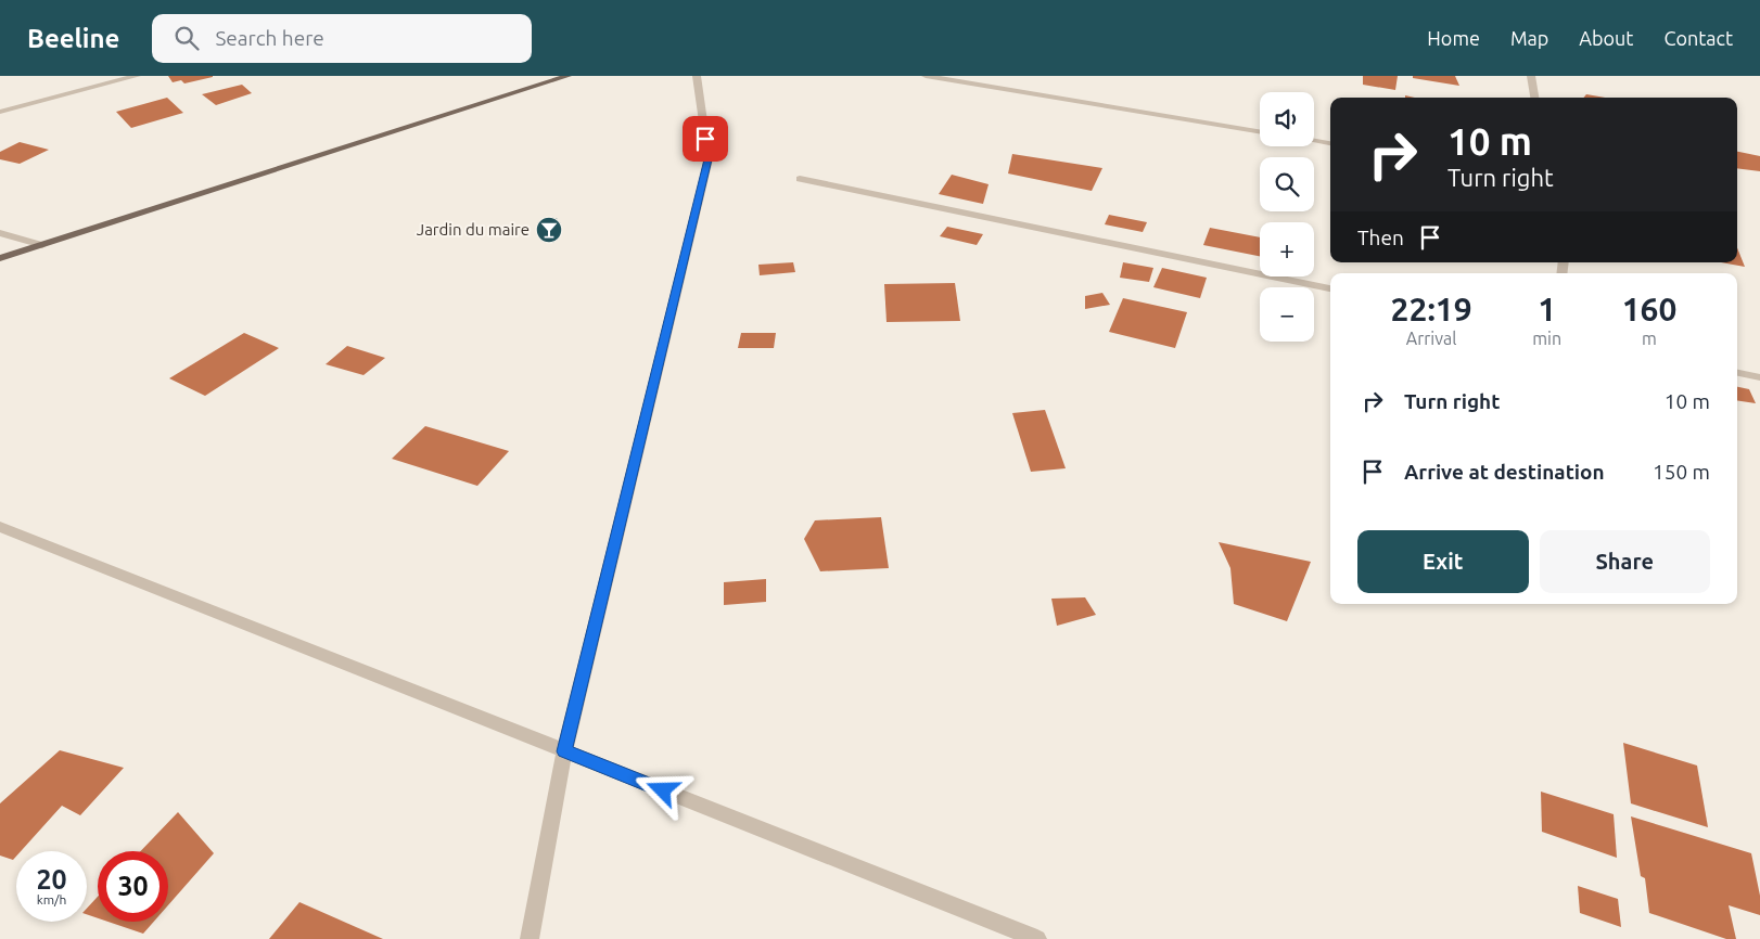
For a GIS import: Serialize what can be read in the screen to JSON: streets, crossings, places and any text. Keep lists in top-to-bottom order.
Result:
{
  "places": {
    "bar": ["Jardin du maire"]
  },
  "page": {
    "header": "Beeline",
    "search": "Search here",
    "nav": [
      "Home",
      "Map",
      "About",
      "Contact"
    ],
    "map_buttons": ["+", "−"],
    "turn": ["10 m", "Turn right"],
    "then": "Then",
    "eta": [
      "22:19",
      "Arrival",
      "1",
      "min",
      "160",
      "m"
    ],
    "list": [
      {
        "name": "Turn right",
        "value": "10 m"
      },
      {
        "name": "Arrive at destination",
        "value": "150 m"
      }
    ],
    "buttons": ["Exit", "Share"],
    "speed": "20 km/h",
    "limit": "30"
  }
}
